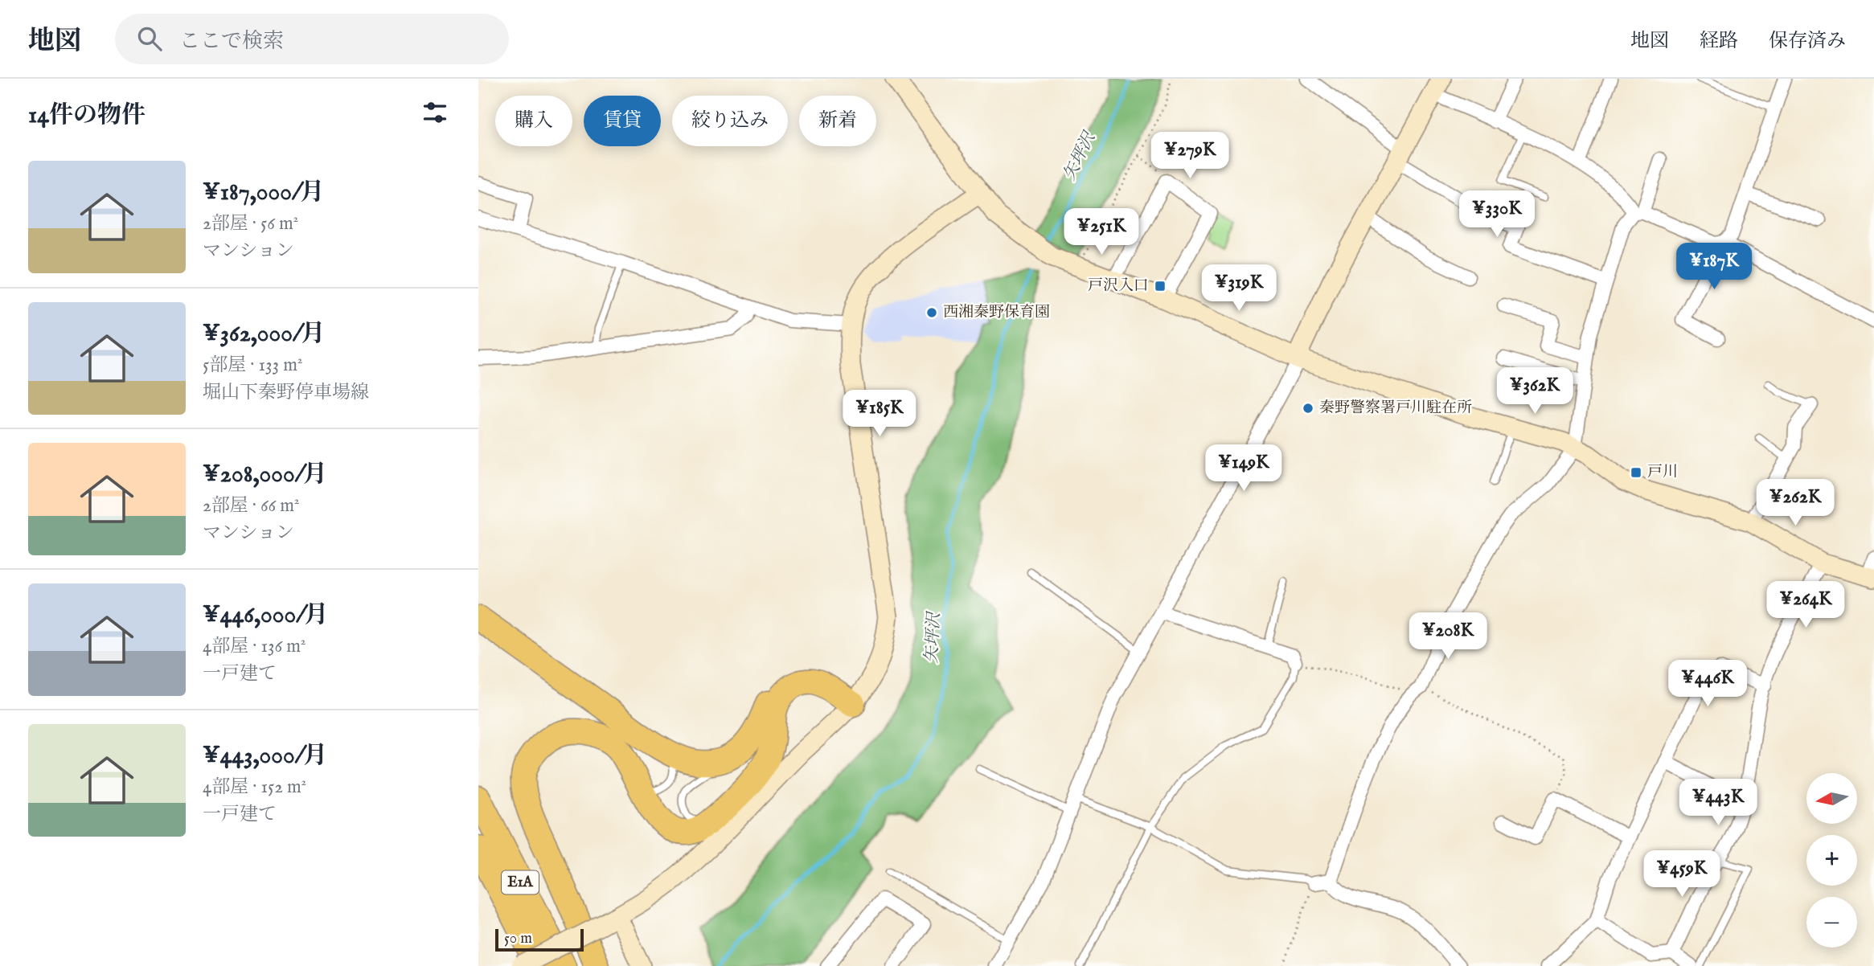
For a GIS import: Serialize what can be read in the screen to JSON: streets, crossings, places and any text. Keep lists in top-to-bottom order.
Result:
{
  "streets": {
    "highway": ["E1A"]
  },
  "water": ["矢坪沢"],
  "places": {
    "transit": ["戸沢入口", "戸川"],
    "other": ["西湘秦野保育園", "秦野警察署戸川駐在所"]
  },
  "scale_bar": "50 m",
  "north": "left",
  "page": {
    "header": "地図",
    "search": "ここで検索",
    "nav": ["地図", "経路", "保存済み"],
    "heading": "14件の物件",
    "chip": [
      "購入",
      "賃貸",
      "絞り込み",
      "新着"
    ],
    "price": [
      "¥279K",
      "¥330K",
      "¥251K",
      "¥187K",
      "¥319K",
      "¥362K",
      "¥185K",
      "¥149K",
      "¥262K",
      "¥264K",
      "¥208K",
      "¥446K",
      "¥443K",
      "¥459K"
    ],
    "list": [
      {
        "name": "¥187,000/月",
        "note": "2部屋 · 56 m² · マンション"
      },
      {
        "name": "¥362,000/月",
        "note": "5部屋 · 133 m² · 堀山下秦野停車場線"
      },
      {
        "name": "¥208,000/月",
        "note": "2部屋 · 66 m² · マンション"
      },
      {
        "name": "¥446,000/月",
        "note": "4部屋 · 136 m² · 一戸建て"
      },
      {
        "name": "¥443,000/月",
        "note": "4部屋 · 152 m² · 一戸建て"
      }
    ],
    "map_buttons": ["+", "−"],
    "scale": "50 m"
  }
}
